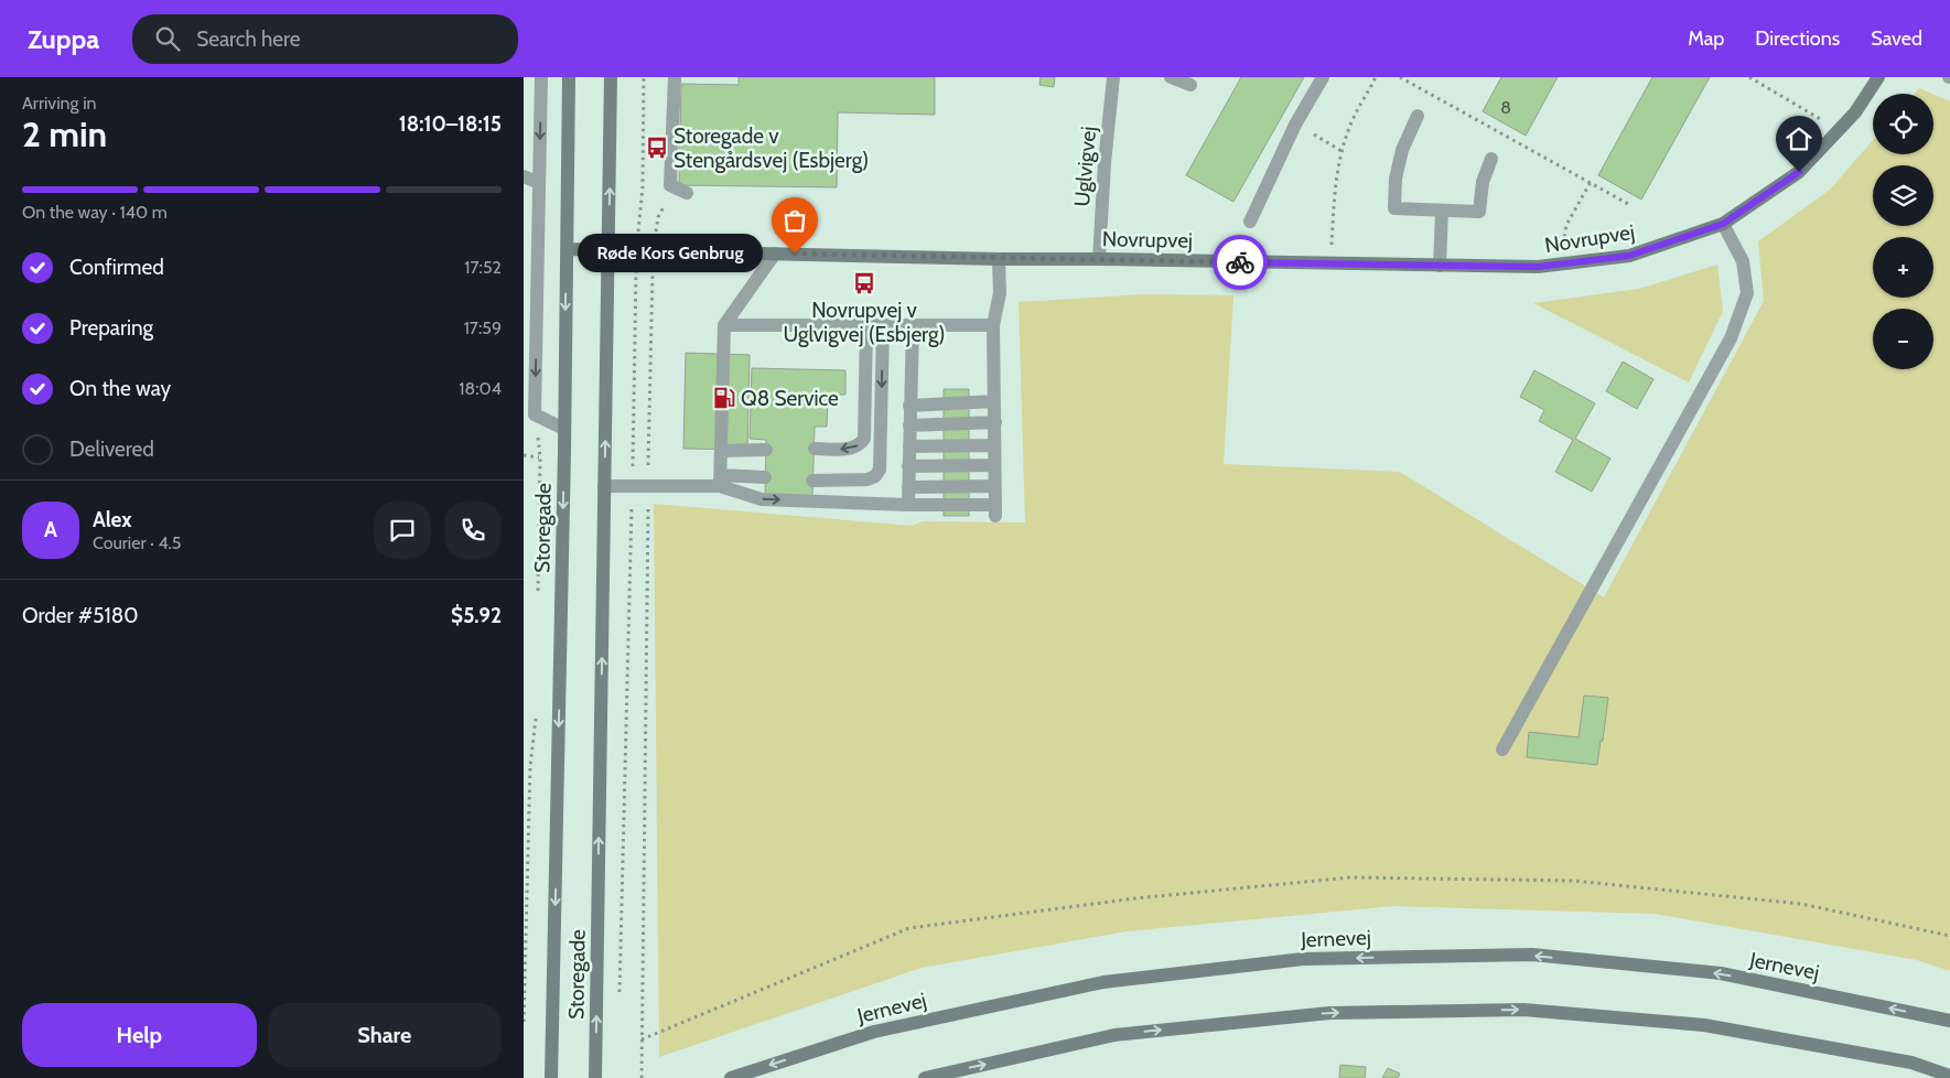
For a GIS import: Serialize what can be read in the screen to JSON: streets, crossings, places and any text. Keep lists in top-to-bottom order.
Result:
{
  "streets": {
    "main road": ["Novrupvej", "Storegade", "Jernevej"],
    "street": ["Uglvigvej"]
  },
  "crossings": [
    ["Uglvigvej", "Novrupvej"],
    ["Novrupvej", "Storegade"]
  ],
  "places": {
    "bus stop": ["Storegade v Stengårdsvej (Esbjerg)", "Novrupvej v Uglvigvej (Esbjerg)"],
    "other": ["Røde Kors Genbrug"],
    "fuel station": ["Q8 Service"]
  },
  "house_numbers": ["8"],
  "page": {
    "header": "Zuppa",
    "search": "Search here",
    "nav": ["Map", "Directions", "Saved"],
    "heading": ["2 min", "Arriving in", "18:10–18:15"],
    "panel": [
      "Alex",
      "Courier · 4.5",
      "Order #5180",
      "$5.92"
    ],
    "map_buttons": ["+", "−"],
    "bar": "On the way · 140 m",
    "bubble": "Røde Kors Genbrug",
    "list": [
      ["Confirmed", "17:52"],
      ["Preparing", "17:59"],
      ["On the way", "18:04"],
      "Delivered"
    ],
    "round": "A",
    "buttons": ["Help", "Share"]
  }
}
